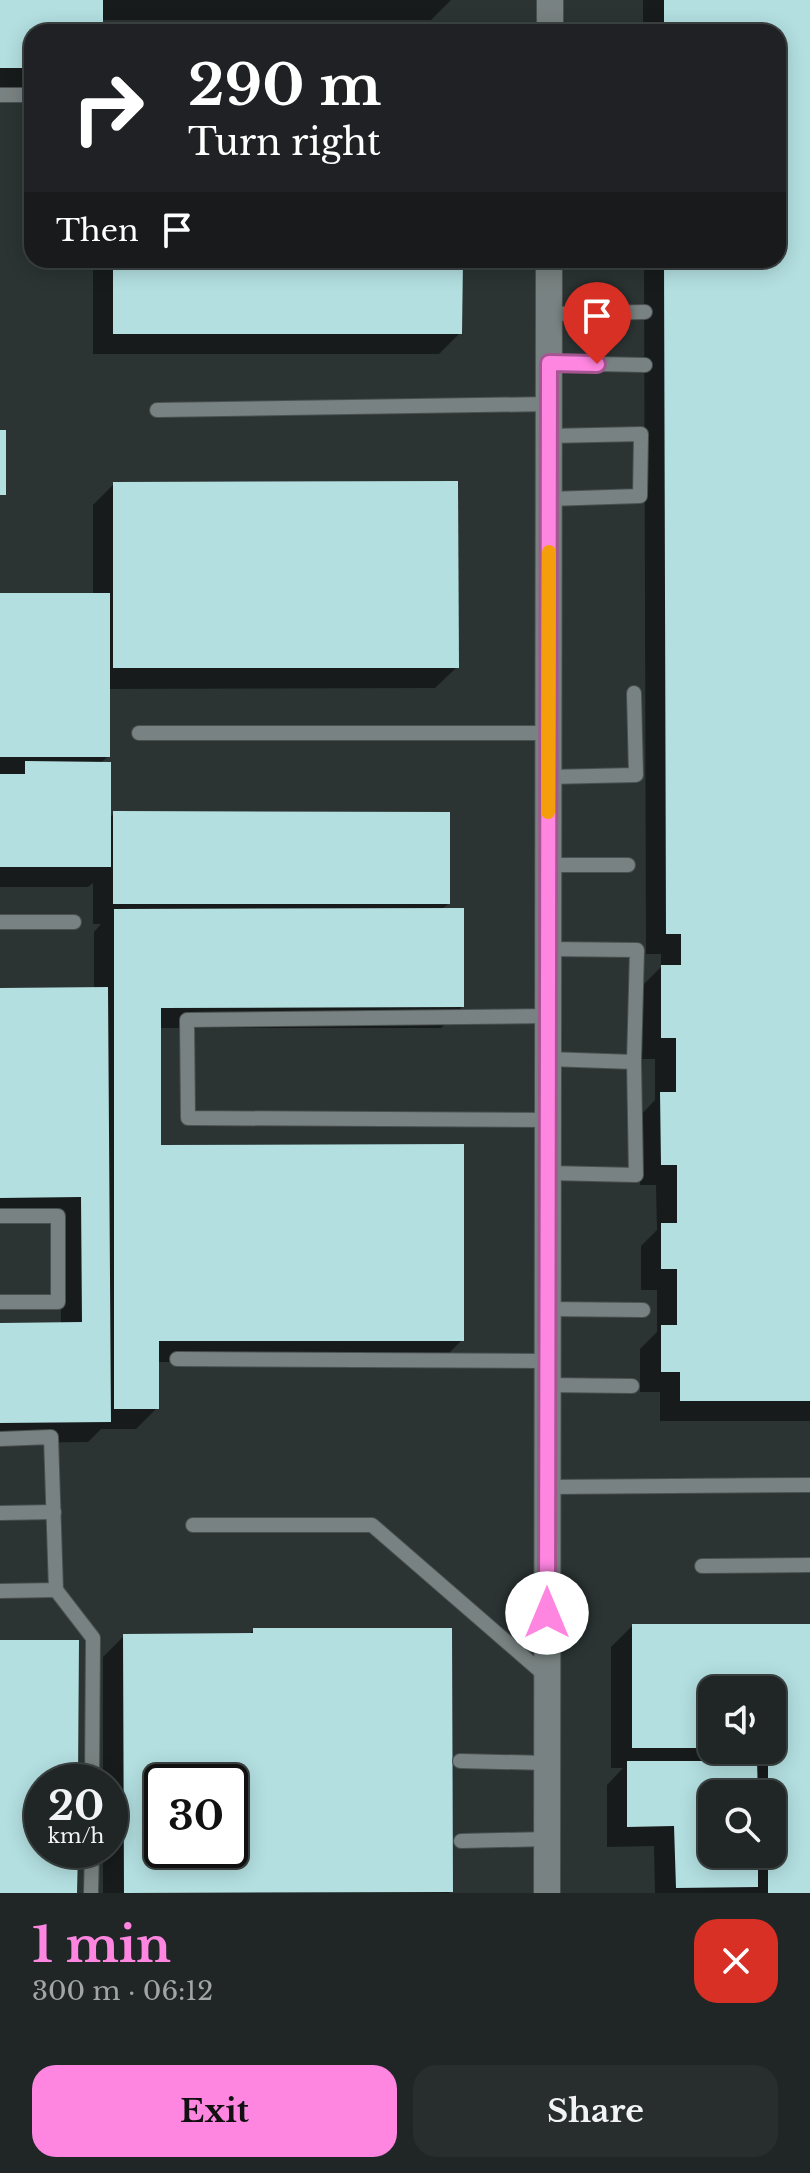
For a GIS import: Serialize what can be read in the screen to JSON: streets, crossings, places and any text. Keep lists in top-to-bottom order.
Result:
{
  "page": {
    "turn": ["290 m", "Turn right"],
    "then": "Then",
    "speed": "20 km/h",
    "limit": "30",
    "heading": ["1 min", "300 m · 06:12"],
    "buttons": ["Exit", "Share"]
  }
}
